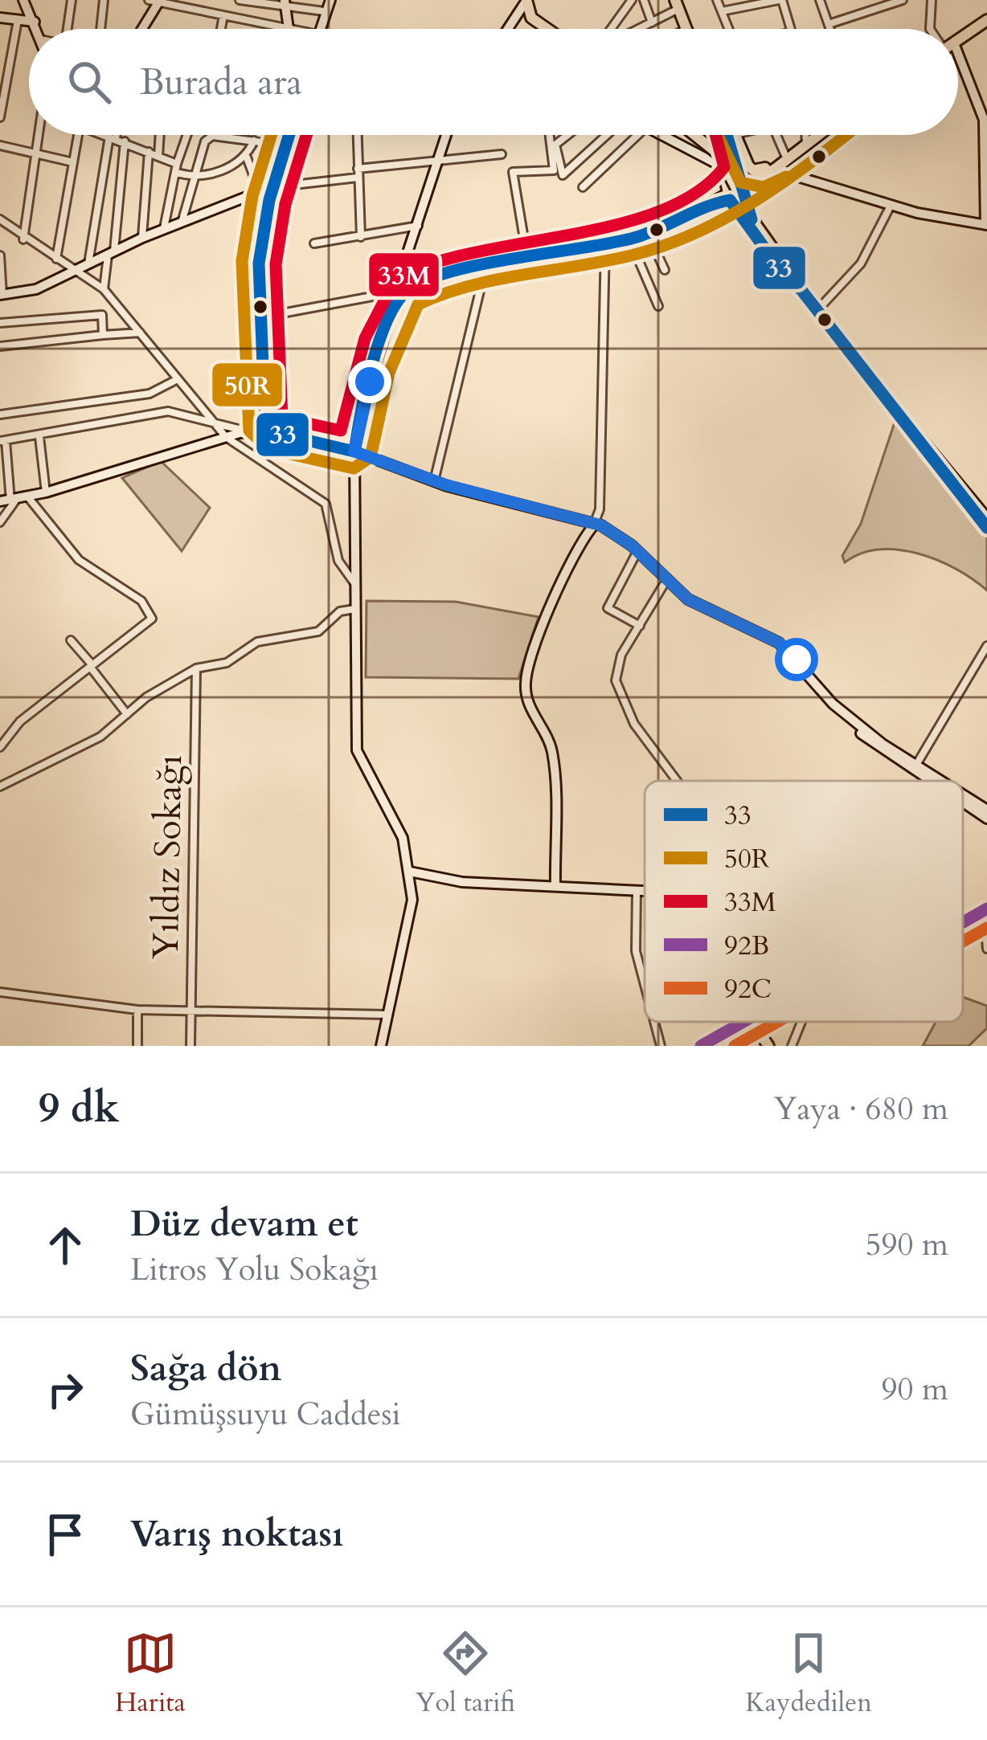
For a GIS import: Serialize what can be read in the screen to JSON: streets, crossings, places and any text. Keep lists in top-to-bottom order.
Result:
{
  "streets": {
    "street": ["Yıldız Sokağı"]
  },
  "lines": [
    "transit line 33",
    "transit line 50R",
    "transit line 33M",
    "transit line 92B",
    "transit line 92C"
  ],
  "legend": [
    "33",
    "50R",
    "33M",
    "92B",
    "92C"
  ],
  "page": {
    "search": "Burada ara",
    "heading": ["9 dk", "Yaya · 680 m"],
    "list": [
      ["Düz devam et", "Litros Yolu Sokağı", "590 m"],
      ["Sağa dön", "Gümüşsuyu Caddesi", "90 m"],
      "Varış noktası"
    ],
    "nav": ["Harita", "Yol tarifi", "Kaydedilen"]
  }
}
